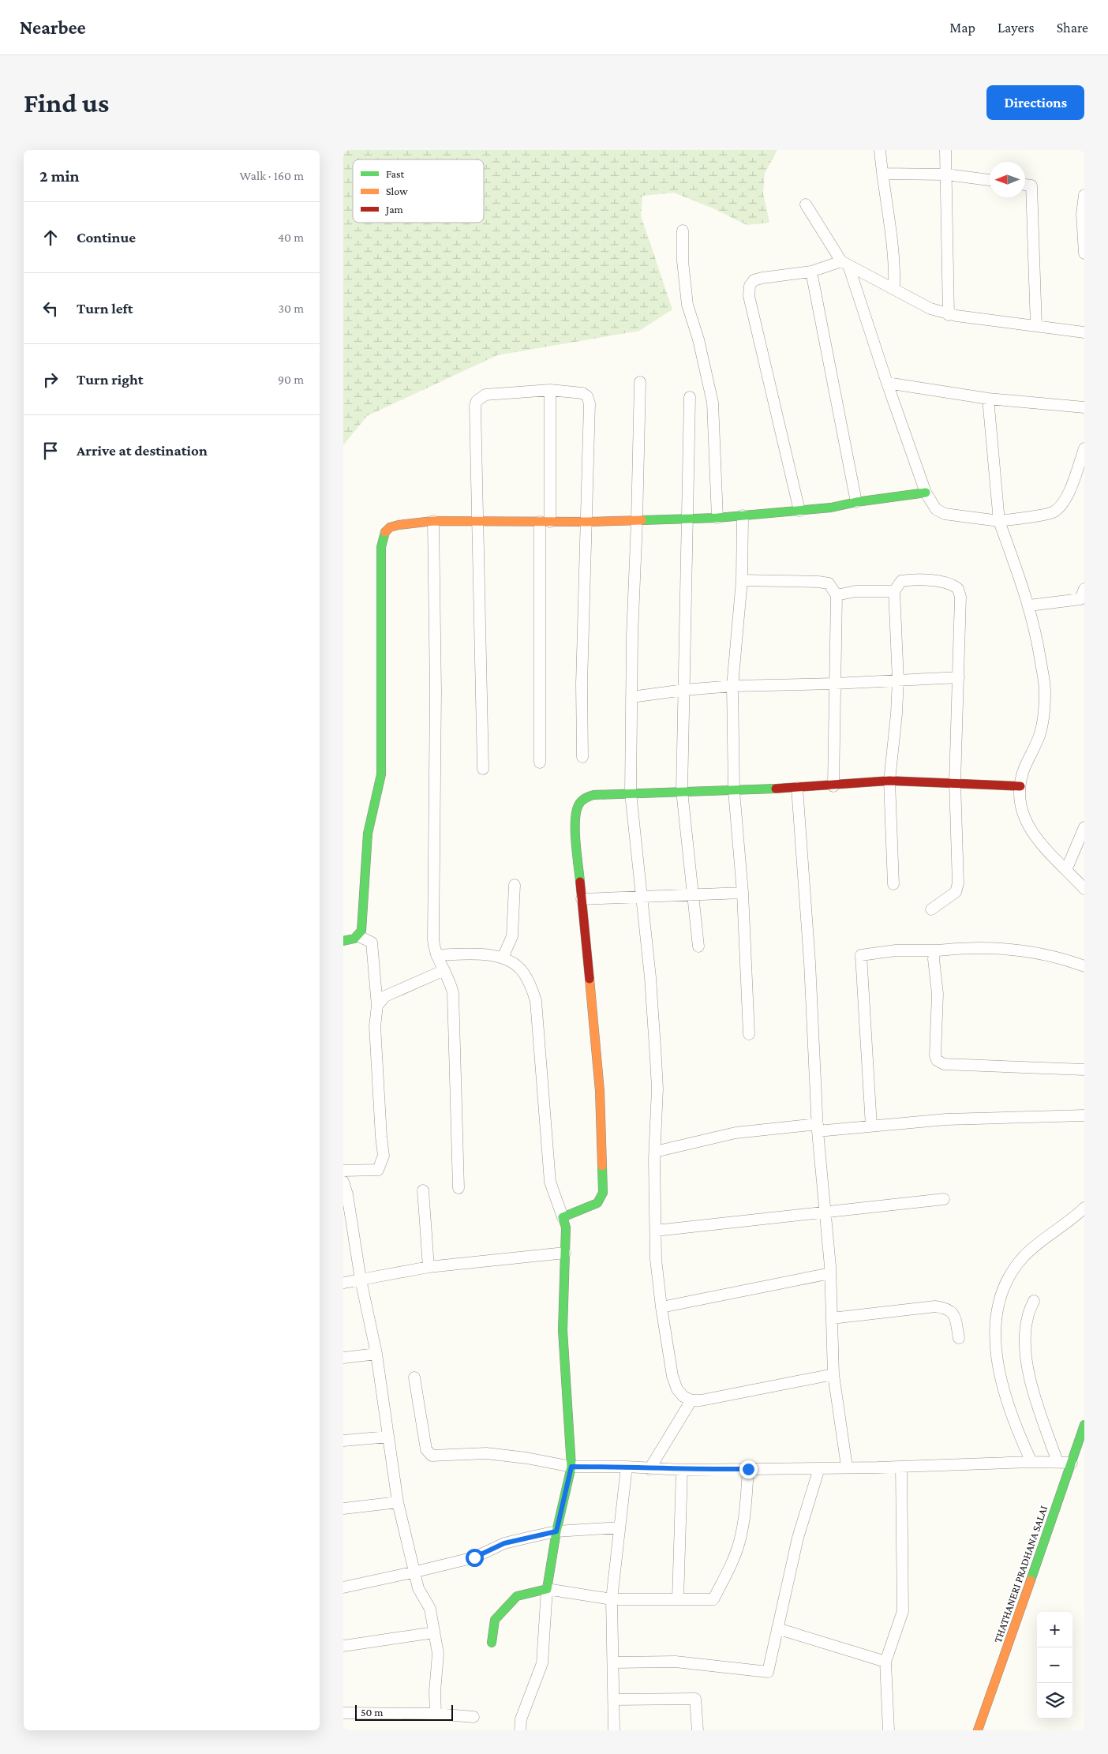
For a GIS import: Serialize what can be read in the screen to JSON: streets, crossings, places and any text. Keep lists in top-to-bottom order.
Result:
{
  "streets": {
    "street": ["THATHANERI PRADHANA SALAI"]
  },
  "legend": ["Fast", "Slow", "Jam"],
  "scale_bar": "50 m",
  "north": "left",
  "page": {
    "header": "Nearbee",
    "nav": ["Map", "Layers", "Share"],
    "buttons": "Directions",
    "title": "Find us",
    "heading": ["2 min", "Walk · 160 m"],
    "list": [
      ["Continue", "40 m"],
      ["Turn left", "30 m"],
      ["Turn right", "90 m"],
      "Arrive at destination"
    ],
    "map_buttons": ["+", "−"],
    "scale": "50 m"
  }
}
